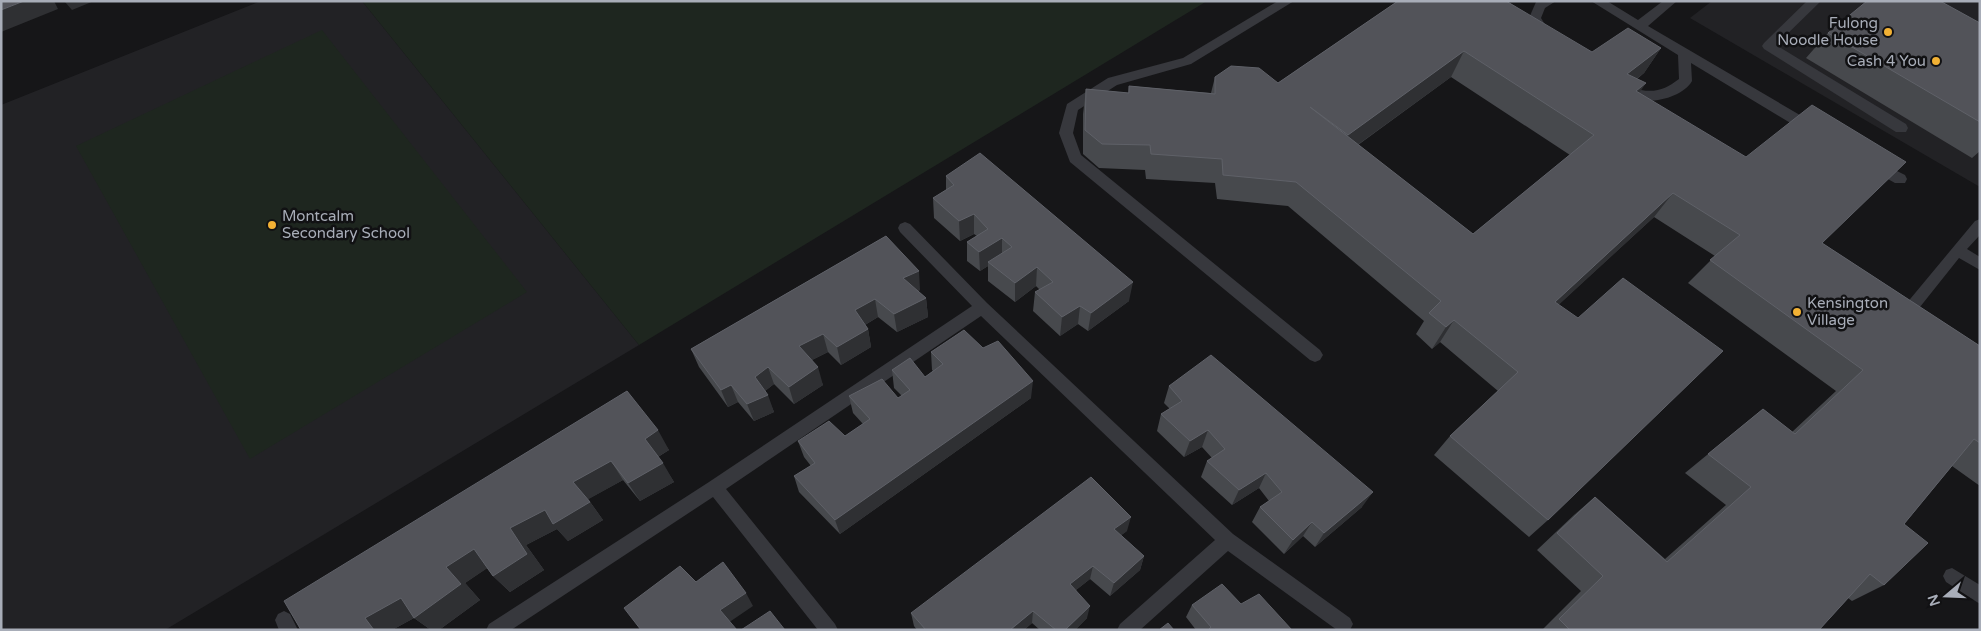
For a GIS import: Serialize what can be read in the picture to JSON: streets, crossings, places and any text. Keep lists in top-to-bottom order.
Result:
{
  "places": [
    "Fulong Noodle House",
    "Cash 4 You",
    "Montcalm Secondary School",
    "Kensington Village"
  ],
  "north": "left"
}
